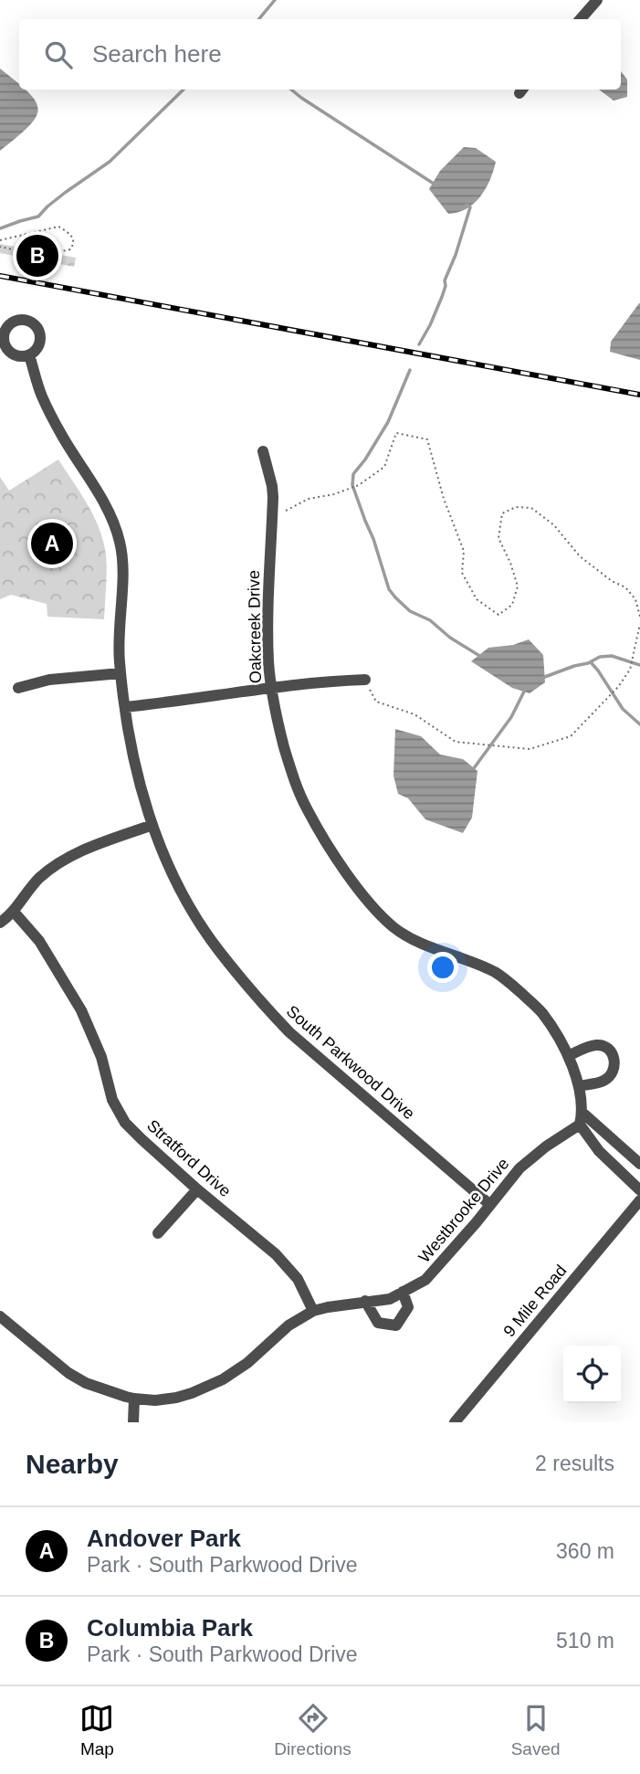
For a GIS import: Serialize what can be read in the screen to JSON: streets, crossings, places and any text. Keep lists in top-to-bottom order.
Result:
{
  "streets": {
    "street": [
      "Oakcreek Drive",
      "South Parkwood Drive",
      "Stratford Drive",
      "Westbrooke Drive",
      "9 Mile Road"
    ]
  },
  "crossings": [
    ["Oakcreek Drive", "Westbrooke Drive"],
    ["South Parkwood Drive", "Westbrooke Drive"],
    ["Stratford Drive", "Westbrooke Drive"]
  ],
  "page": {
    "search": "Search here",
    "pins": ["B", "A"],
    "heading": ["Nearby", "2 results"],
    "list": [
      {
        "mark": "A",
        "name": "Andover Park",
        "note": "Park · South Parkwood Drive",
        "value": "360 m"
      },
      {
        "mark": "B",
        "name": "Columbia Park",
        "note": "Park · South Parkwood Drive",
        "value": "510 m"
      }
    ],
    "nav": ["Map", "Directions", "Saved"]
  }
}
